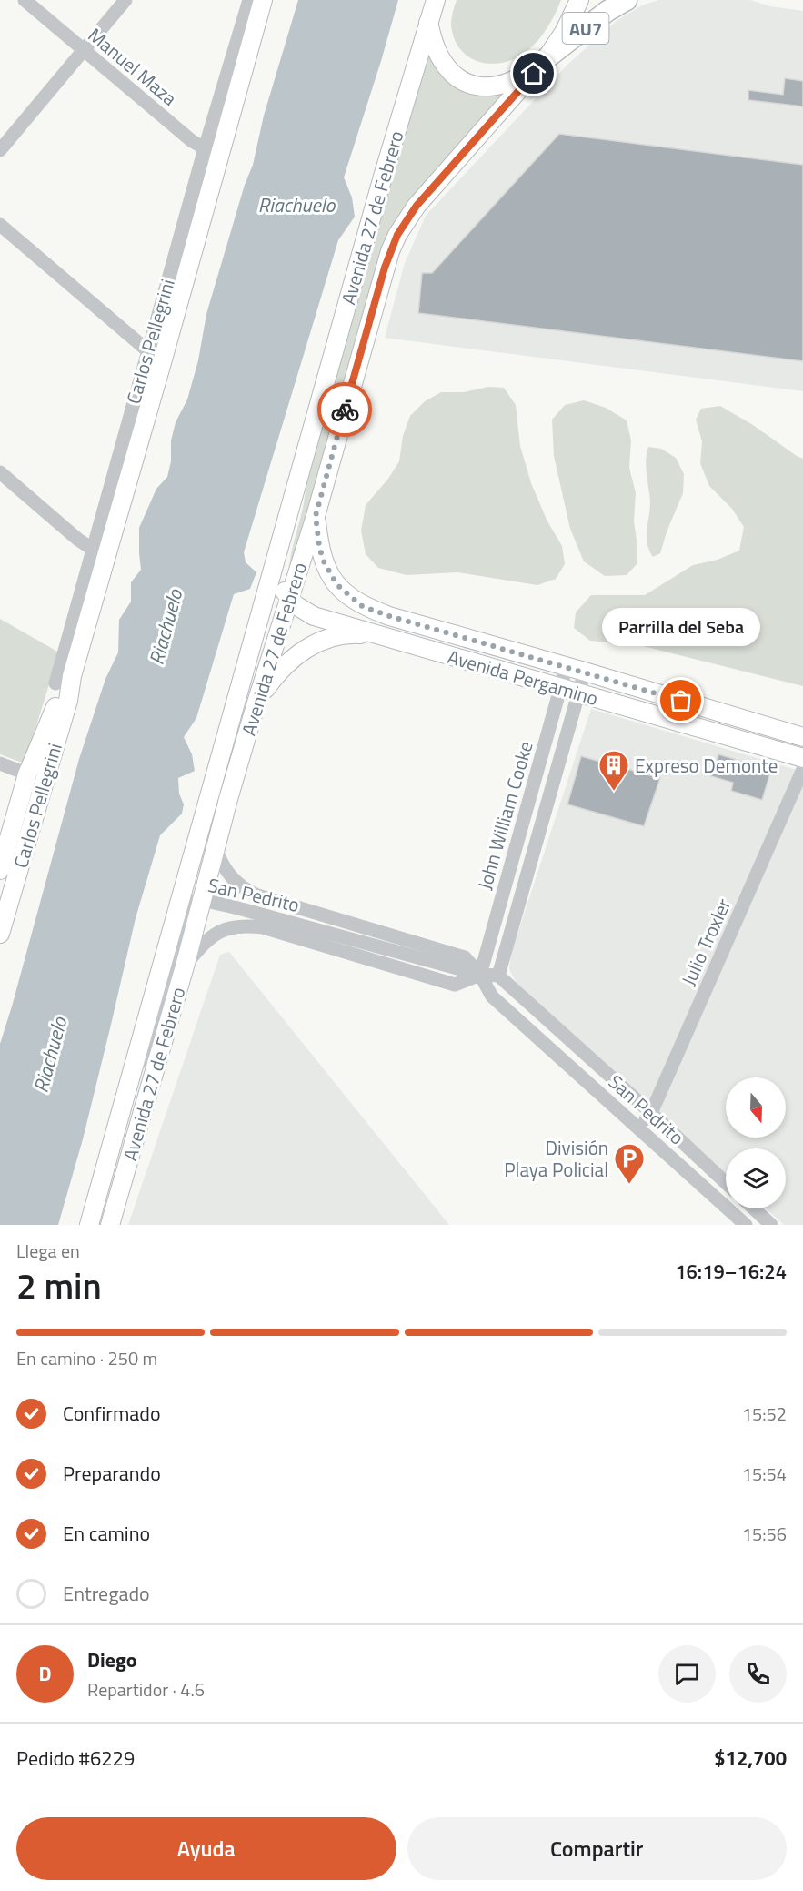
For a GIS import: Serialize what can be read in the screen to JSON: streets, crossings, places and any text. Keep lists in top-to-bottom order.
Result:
{
  "streets": {
    "highway": ["AU7"],
    "main road": ["Avenida 27 de Febrero", "Carlos Pellegrini", "Avenida Pergamino"],
    "street": [
      "Manuel Maza",
      "John William Cooke",
      "San Pedrito",
      "Julio Troxler"
    ]
  },
  "crossings": [
    ["AU7", "Avenida 27 de Febrero"],
    ["Manuel Maza", "Carlos Pellegrini"],
    ["Avenida 27 de Febrero", "Avenida Pergamino"],
    ["Avenida 27 de Febrero", "San Pedrito"],
    ["Avenida Pergamino", "John William Cooke"],
    ["John William Cooke", "San Pedrito"],
    ["San Pedrito", "Julio Troxler"]
  ],
  "water": ["Riachuelo"],
  "places": {
    "other": ["Parrilla del Seba"],
    "building": ["Expreso Demonte"],
    "parking": ["División Playa Policial"]
  },
  "north": "bottom",
  "page": {
    "bubble": "Parrilla del Seba",
    "heading": ["2 min", "Llega en", "16:19–16:24"],
    "panel": [
      "Diego",
      "Repartidor · 4.6",
      "Pedido #6229",
      "$12,700"
    ],
    "bar": "En camino · 250 m",
    "list": [
      ["Confirmado", "15:52"],
      ["Preparando", "15:54"],
      ["En camino", "15:56"],
      "Entregado"
    ],
    "round": "D",
    "buttons": ["Ayuda", "Compartir"]
  }
}
